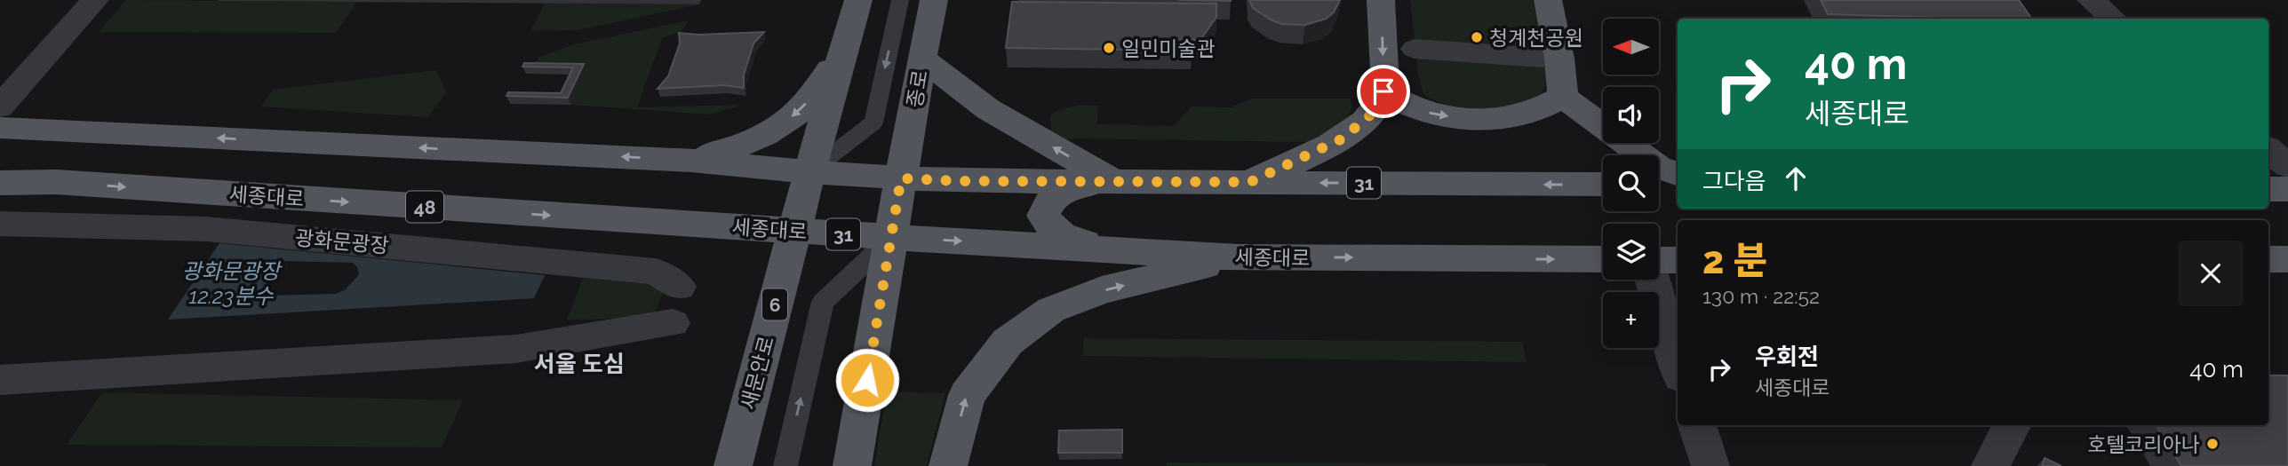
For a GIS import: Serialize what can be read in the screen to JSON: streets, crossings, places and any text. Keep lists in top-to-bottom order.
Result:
{
  "streets": {
    "main road": [
      "종로",
      "31",
      "세종대로",
      "48",
      "6",
      "새문안로"
    ],
    "street": ["광화문광장"]
  },
  "crossings": [
    ["종로", "31"],
    ["31", "6"],
    ["31", "새문안로"],
    ["세종대로", "새문안로"],
    ["6", "새문안로"]
  ],
  "districts": ["서울 도심"],
  "water": ["광화문광장 12.23분수"],
  "places": ["청계천공원", "일민미술관", "호텔코리아나"],
  "north": "left",
  "page": {
    "map_buttons": "+",
    "turn": ["40 m", "세종대로"],
    "then": "그다음",
    "heading": ["2 분", "130 m · 22:52"],
    "list": [
      {
        "name": "우회전",
        "note": "세종대로",
        "value": "40 m"
      }
    ]
  }
}
